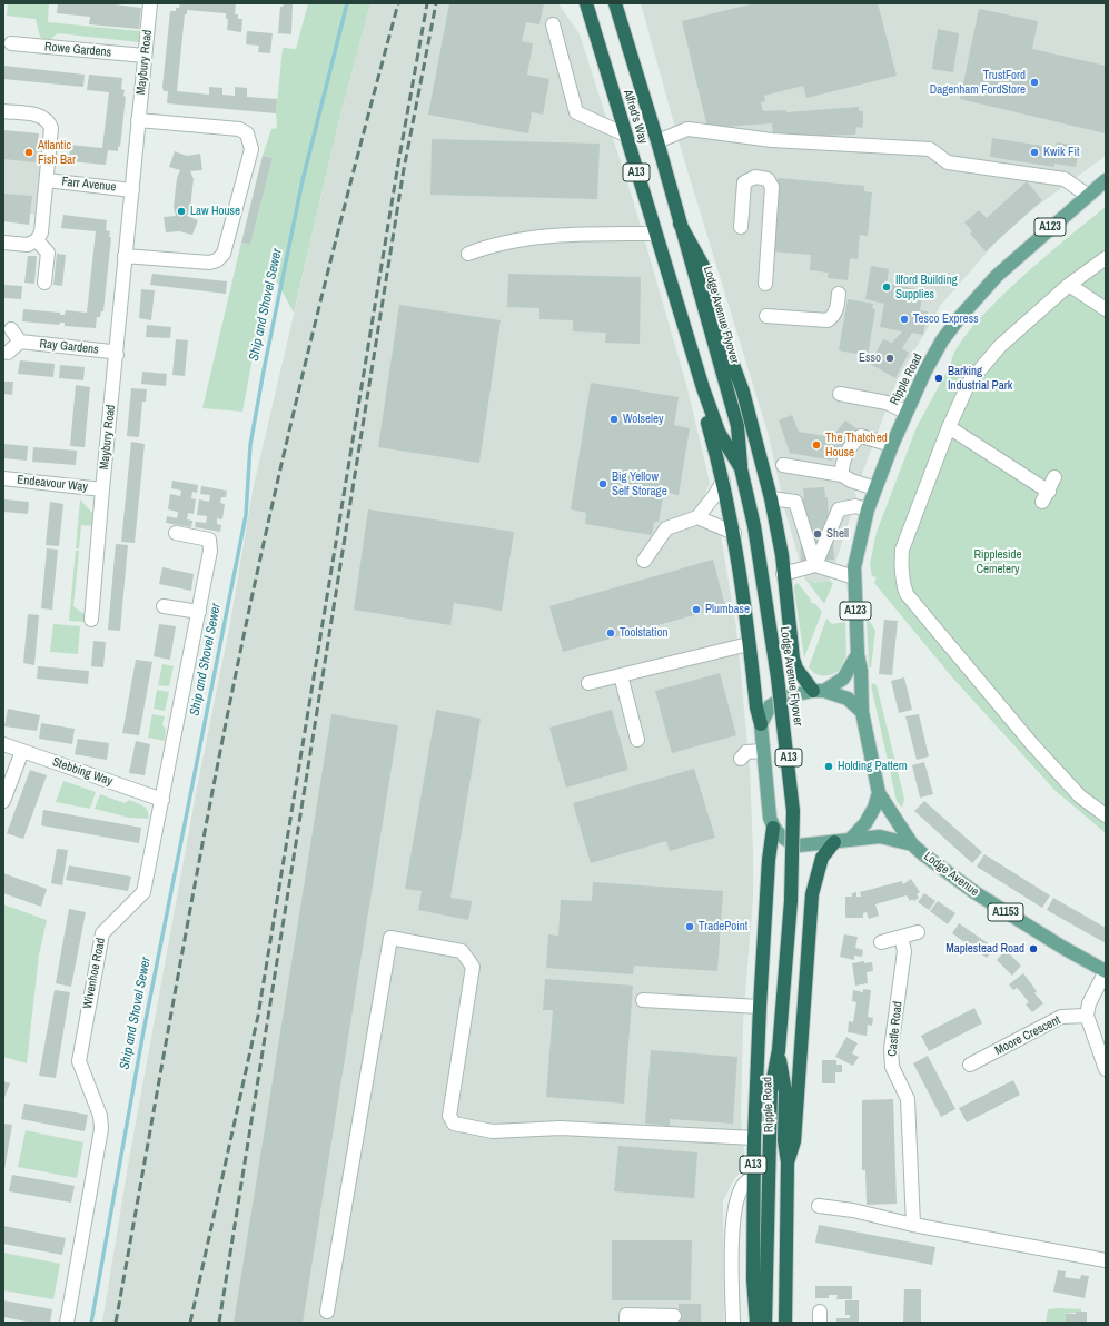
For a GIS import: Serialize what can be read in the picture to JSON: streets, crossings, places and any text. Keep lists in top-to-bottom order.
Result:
{
  "streets": {
    "highway": [
      "Alfred's Way",
      "A13",
      "Lodge Avenue Flyover",
      "Ripple Road"
    ],
    "main road": ["A123", "Lodge Avenue", "A1153"],
    "street": [
      "Rowe Gardens",
      "Maybury Road",
      "Farr Avenue",
      "Ray Gardens",
      "Endeavour Way",
      "Stebbing Way",
      "Wivenhoe Road",
      "Castle Road",
      "Moore Crescent"
    ]
  },
  "crossings": [
    ["Rowe Gardens", "Maybury Road"],
    ["Maybury Road", "Farr Avenue"],
    ["Maybury Road", "Ray Gardens"],
    ["Maybury Road", "Endeavour Way"],
    ["Alfred's Way", "A13"],
    ["Alfred's Way", "Lodge Avenue Flyover"],
    ["A13", "Lodge Avenue Flyover"],
    ["A13", "Ripple Road"],
    ["A13", "Lodge Avenue"],
    ["Lodge Avenue Flyover", "Ripple Road"],
    ["Ripple Road", "Lodge Avenue"],
    ["Stebbing Way", "Wivenhoe Road"]
  ],
  "water": ["Ship and Shovel Sewer"],
  "parks": ["Rippleside Cemetery"],
  "places": [
    "TrustFord Dagenham FordStore",
    "Atlantic Fish Bar",
    "Kwik Fit",
    "Law House",
    "Ilford Building Supplies",
    "Tesco Express",
    "Esso",
    "Barking Industrial Park",
    "Wolseley",
    "The Thatched House",
    "Big Yellow Self Storage",
    "Shell",
    "Plumbase",
    "Toolstation",
    "Holding Pattern",
    "TradePoint",
    "Maplestead Road"
  ]
}
